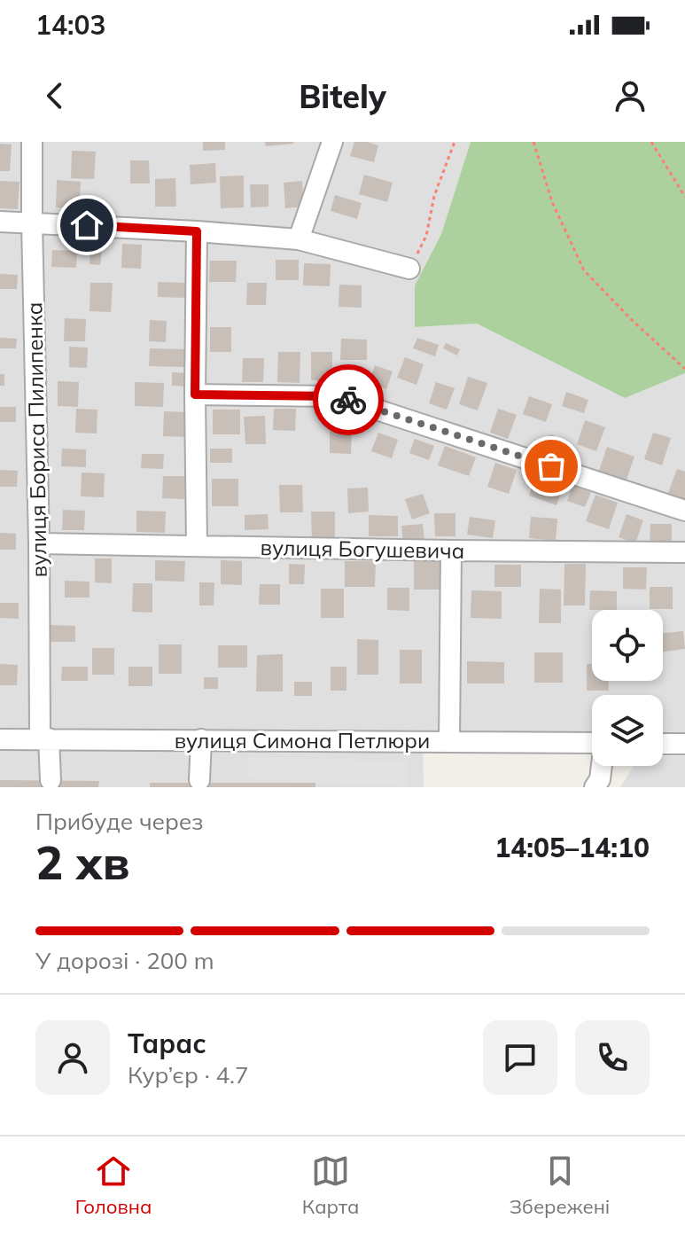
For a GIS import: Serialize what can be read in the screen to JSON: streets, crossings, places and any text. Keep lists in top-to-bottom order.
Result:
{
  "streets": {
    "street": ["вулиця Бориса Пилипенка", "вулиця Богушевича", "вулиця Симона Петлюри"]
  },
  "crossings": [
    ["вулиця Бориса Пилипенка", "вулиця Богушевича"],
    ["вулиця Бориса Пилипенка", "вулиця Симона Петлюри"]
  ],
  "page": {
    "status": "14:03",
    "header": "Bitely",
    "heading": ["2 хв", "Прибуде через", "14:05–14:10"],
    "panel": ["Тарас", "Кур’єр · 4.7"],
    "bar": "У дорозі · 200 m",
    "tabs": ["Головна", "Карта", "Збережені"]
  }
}
